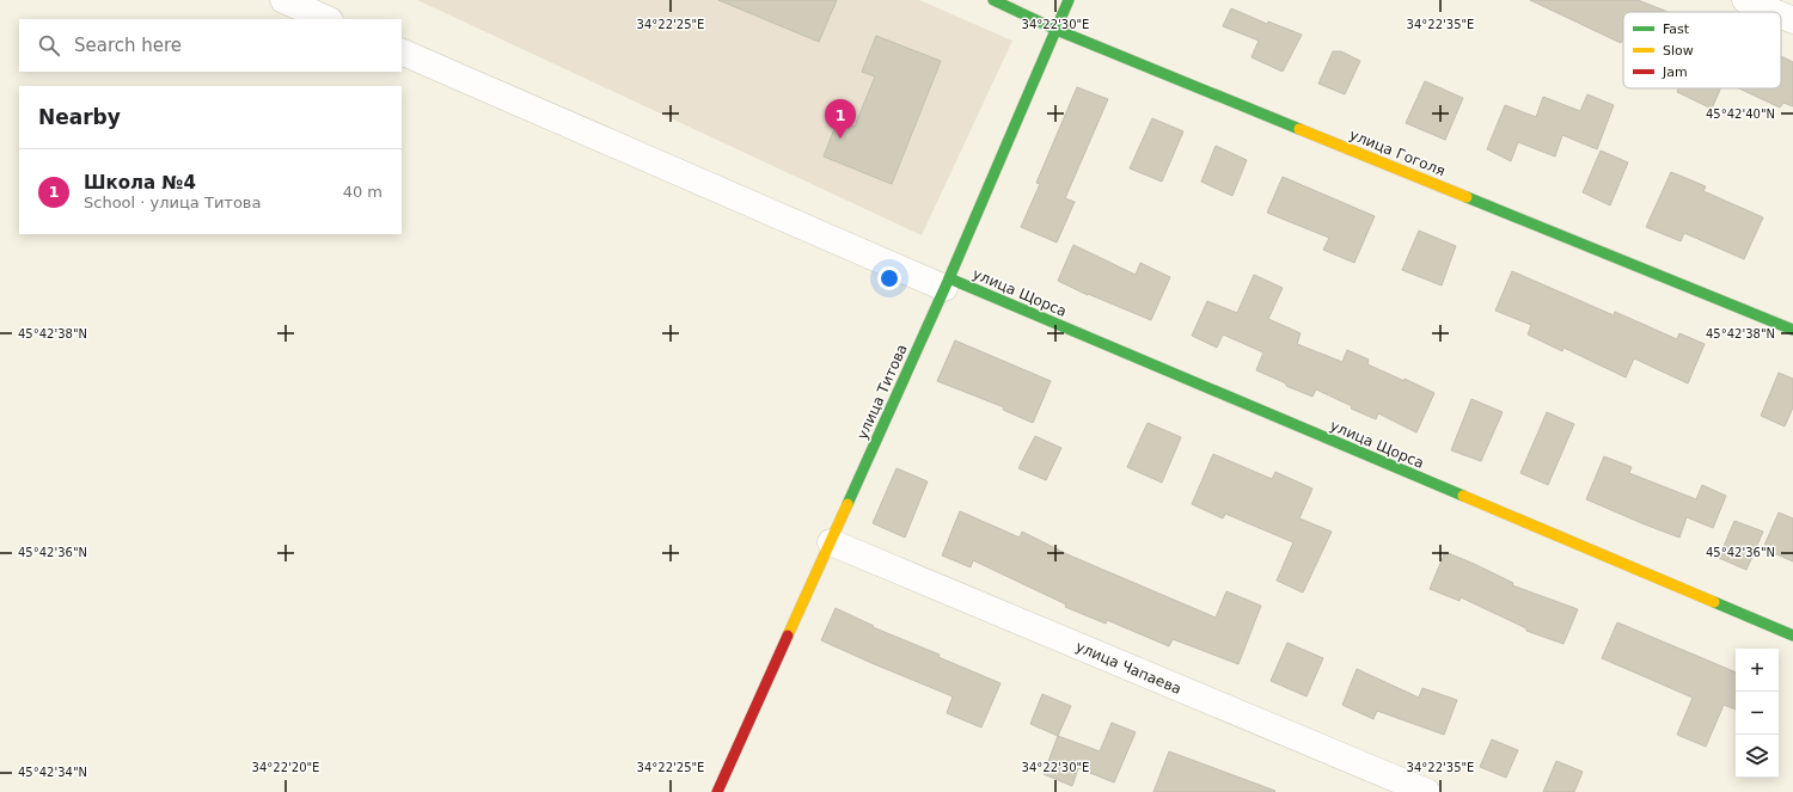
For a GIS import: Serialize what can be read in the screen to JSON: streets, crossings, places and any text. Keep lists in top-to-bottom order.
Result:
{
  "streets": {
    "street": [
      "улица Гоголя",
      "улица Щорса",
      "улица Титова",
      "улица Чапаева"
    ]
  },
  "crossings": [
    ["улица Гоголя", "улица Титова"],
    ["улица Щорса", "улица Титова"],
    ["улица Титова", "улица Чапаева"]
  ],
  "legend": ["Fast", "Slow", "Jam"],
  "page": {
    "search": "Search here",
    "heading": "Nearby",
    "pins": "1",
    "list": [
      {
        "mark": "1",
        "name": "Школа №4",
        "note": "School · улица Титова",
        "value": "40 m"
      }
    ],
    "map_buttons": ["+", "−"]
  },
  "coordinates": [
    "34°22'25\"E",
    "34°22'30\"E",
    "34°22'35\"E",
    "45°42'40\"N",
    "45°42'38\"N",
    "45°42'36\"N",
    "34°22'20\"E",
    "45°42'34\"N"
  ]
}
